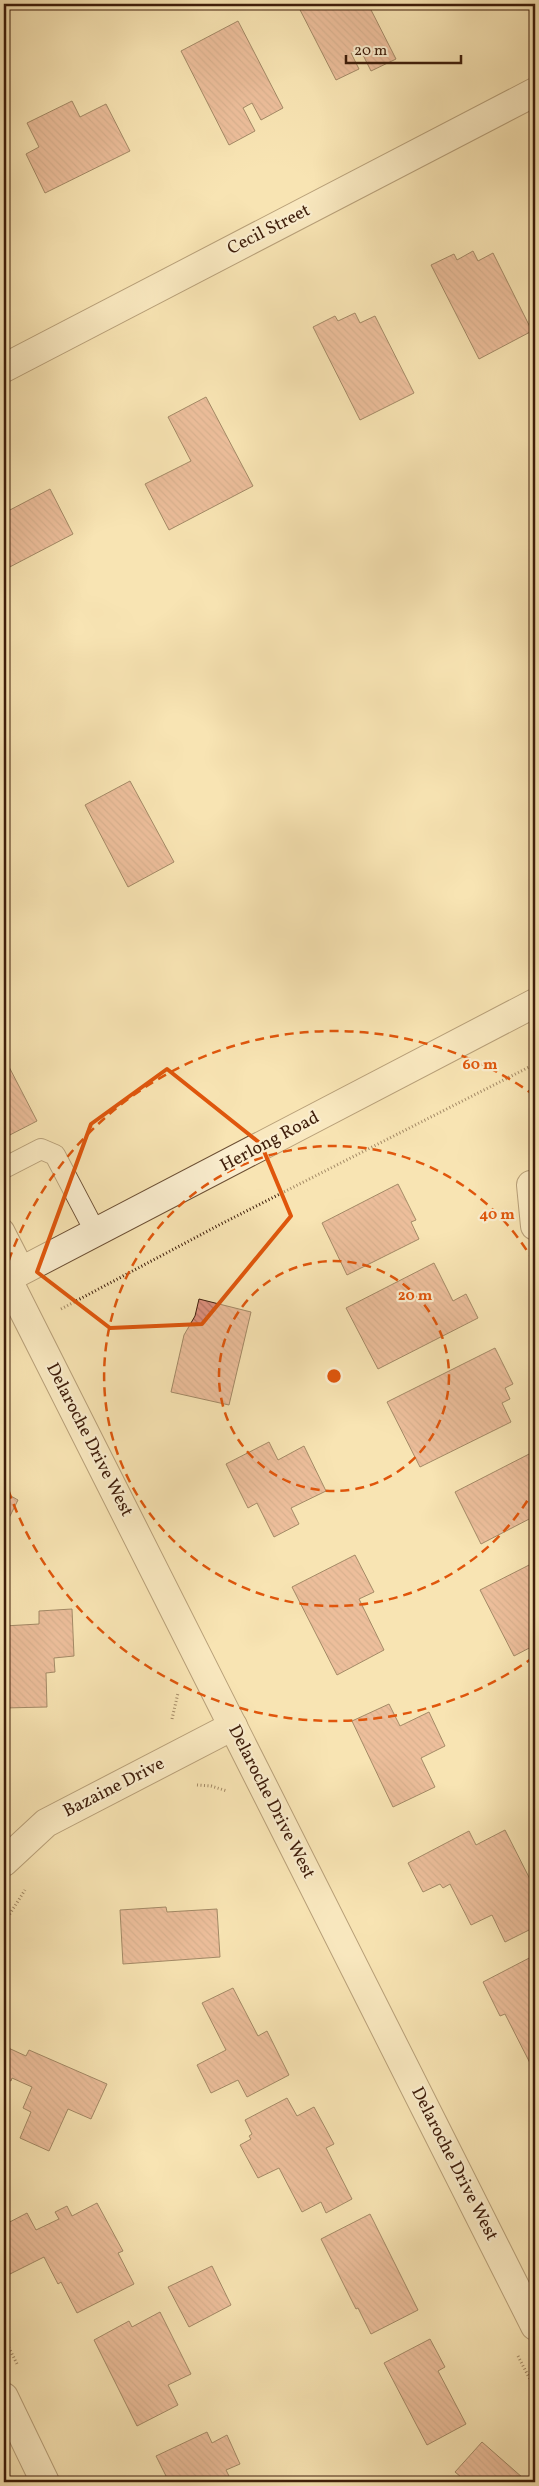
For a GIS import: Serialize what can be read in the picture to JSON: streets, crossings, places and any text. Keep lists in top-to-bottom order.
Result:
{
  "streets": {
    "street": [
      "Cecil Street",
      "Herlong Road",
      "Delaroche Drive West",
      "Bazaine Drive"
    ]
  },
  "crossings": [
    ["Herlong Road", "Delaroche Drive West"],
    ["Delaroche Drive West", "Bazaine Drive"]
  ],
  "scale_bar": "20 m",
  "rings": ["60 m", "40 m", "20 m"]
}
